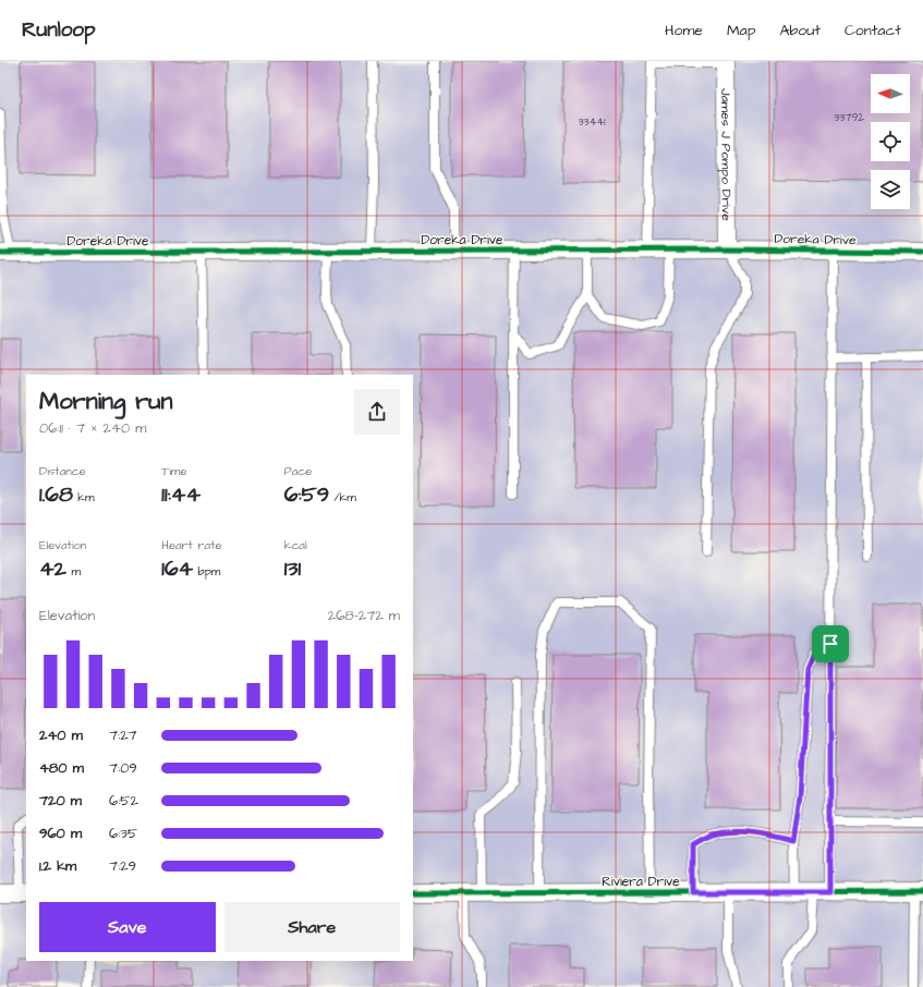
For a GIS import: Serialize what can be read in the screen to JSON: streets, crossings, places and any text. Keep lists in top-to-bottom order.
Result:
{
  "streets": {
    "street": ["James J Pompo Drive", "Doreka Drive", "Riviera Drive"]
  },
  "crossings": [
    ["James J Pompo Drive", "Doreka Drive"]
  ],
  "house_numbers": ["33792", "33441"],
  "north": "left",
  "page": {
    "header": "Runloop",
    "nav": [
      "Home",
      "Map",
      "About",
      "Contact"
    ],
    "heading": ["Morning run", "06:11 · 7 × 240 m"],
    "stats": [
      ["Distance", "1.68 km"],
      ["Time", "11:44"],
      ["Pace", "6:59 /km"],
      ["Elevation", "42 m"],
      ["Heart rate", "164 bpm"],
      ["kcal", "131"]
    ],
    "chart": ["Elevation", "268–272 m"],
    "list": [
      {
        "name": "240 m",
        "note": "7:27"
      },
      {
        "name": "480 m",
        "note": "7:09"
      },
      {
        "name": "720 m",
        "note": "6:52"
      },
      {
        "name": "960 m",
        "note": "6:35"
      },
      {
        "name": "1.2 km",
        "note": "7:29"
      }
    ],
    "buttons": ["Save", "Share"]
  }
}
